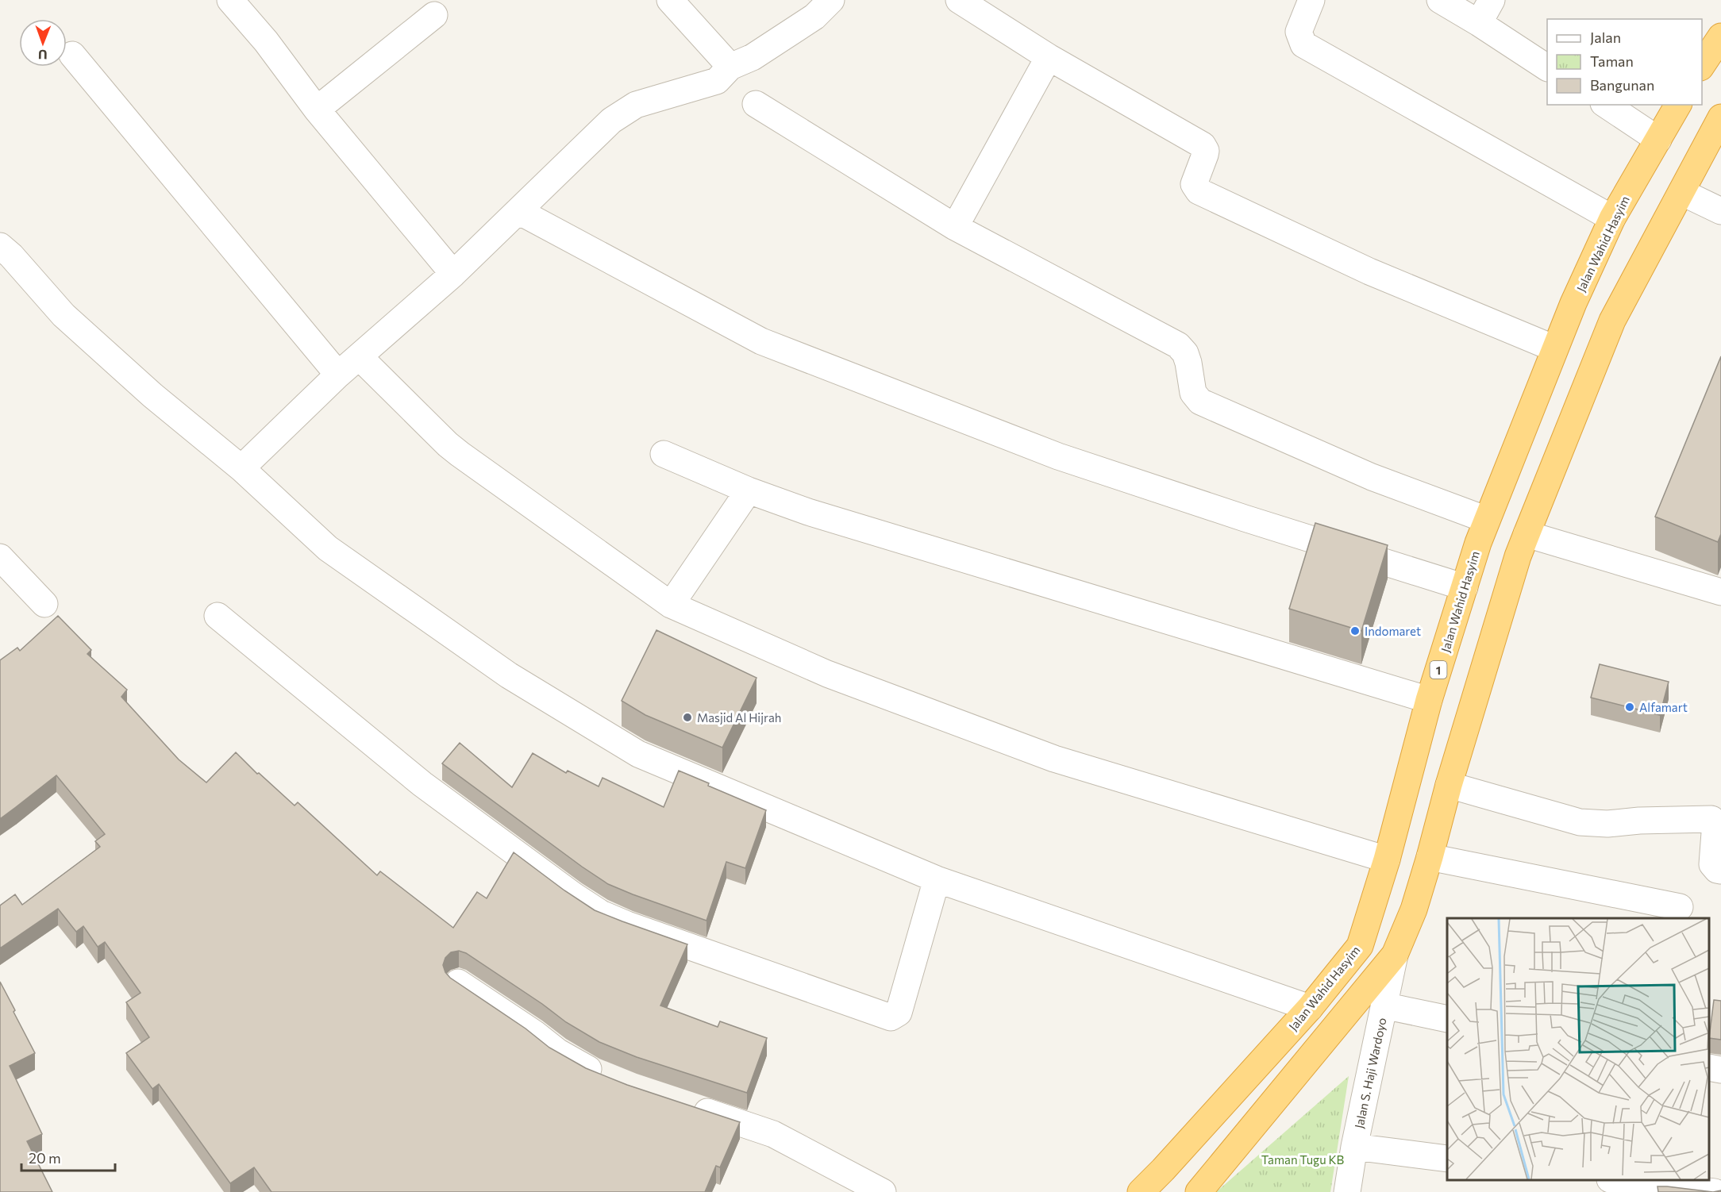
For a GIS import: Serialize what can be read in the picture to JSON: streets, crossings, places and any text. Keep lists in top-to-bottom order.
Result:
{
  "streets": {
    "highway": ["Jalan Wahid Hasyim", "1"],
    "street": ["Jalan S. Haji Wardoyo"]
  },
  "parks": ["Taman Tugu KB"],
  "places": ["Indomaret", "Alfamart", "Masjid Al Hijrah"],
  "legend": ["Jalan", "Taman", "Bangunan"],
  "scale_bar": "20 m",
  "north": "bottom"
}
